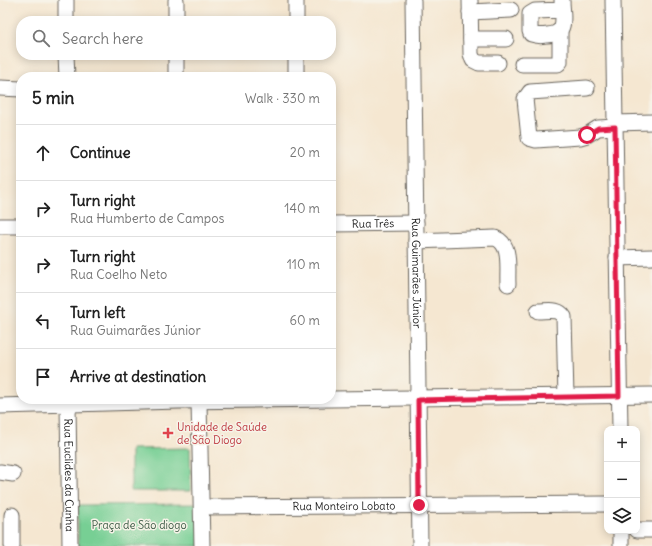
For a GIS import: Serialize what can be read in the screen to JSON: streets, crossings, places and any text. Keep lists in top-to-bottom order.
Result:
{
  "streets": {
    "street": [
      "Rua Três",
      "Rua Guimarães Júnior",
      "Rua Euclides da Cunha",
      "Rua Monteiro Lobato"
    ]
  },
  "crossings": [
    ["Rua Três", "Rua Guimarães Júnior"],
    ["Rua Guimarães Júnior", "Rua Monteiro Lobato"]
  ],
  "parks": ["Praça de São diogo"],
  "places": {
    "health": ["Unidade de Saúde de São Diogo"]
  },
  "page": {
    "search": "Search here",
    "heading": ["5 min", "Walk · 330 m"],
    "list": [
      ["Continue", "20 m"],
      ["Turn right", "Rua Humberto de Campos", "140 m"],
      ["Turn right", "Rua Coelho Neto", "110 m"],
      ["Turn left", "Rua Guimarães Júnior", "60 m"],
      "Arrive at destination"
    ],
    "map_buttons": ["+", "−"]
  }
}
